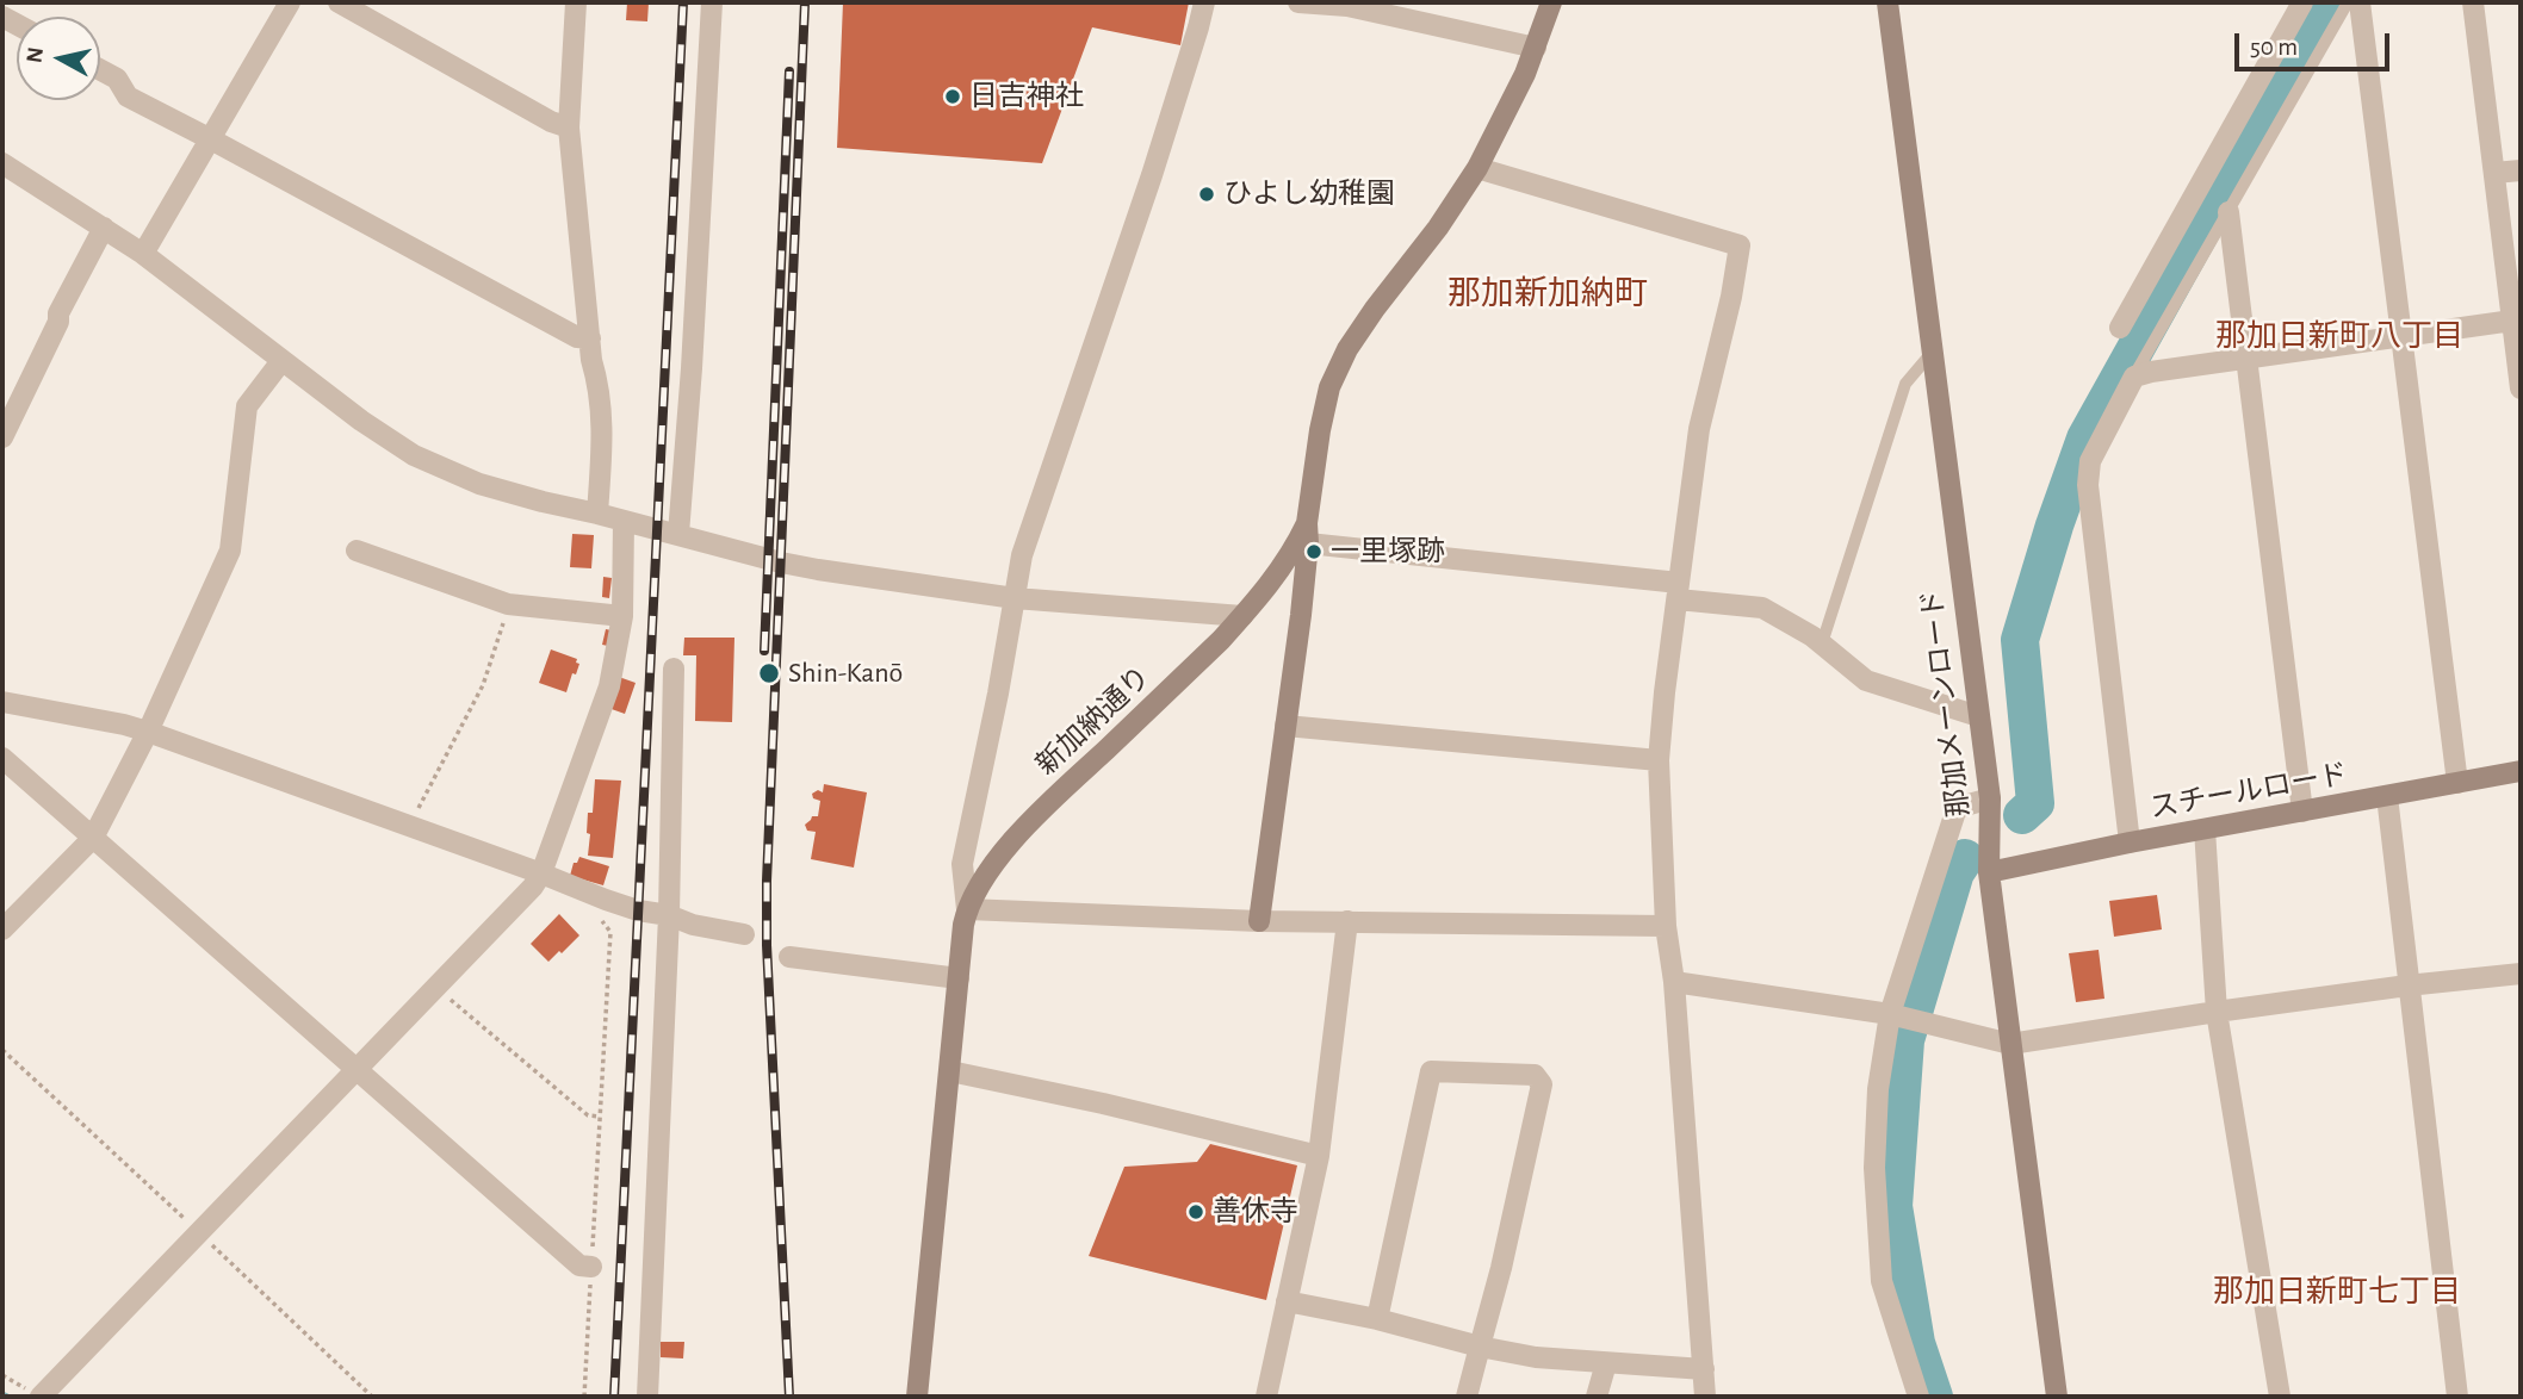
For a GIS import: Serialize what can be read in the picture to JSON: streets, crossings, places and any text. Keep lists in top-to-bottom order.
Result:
{
  "streets": {
    "street": ["那加メーンロード", "新加納通り", "スチールロード"]
  },
  "crossings": [
    ["那加メーンロード", "スチールロード"]
  ],
  "districts": ["那加新加納町", "那加日新町八丁目", "那加日新町七丁目"],
  "places": [
    "日吉神社",
    "ひよし幼稚園",
    "一里塚跡",
    "Shin-Kanō",
    "善休寺"
  ],
  "scale_bar": "50 m",
  "north": "left"
}
